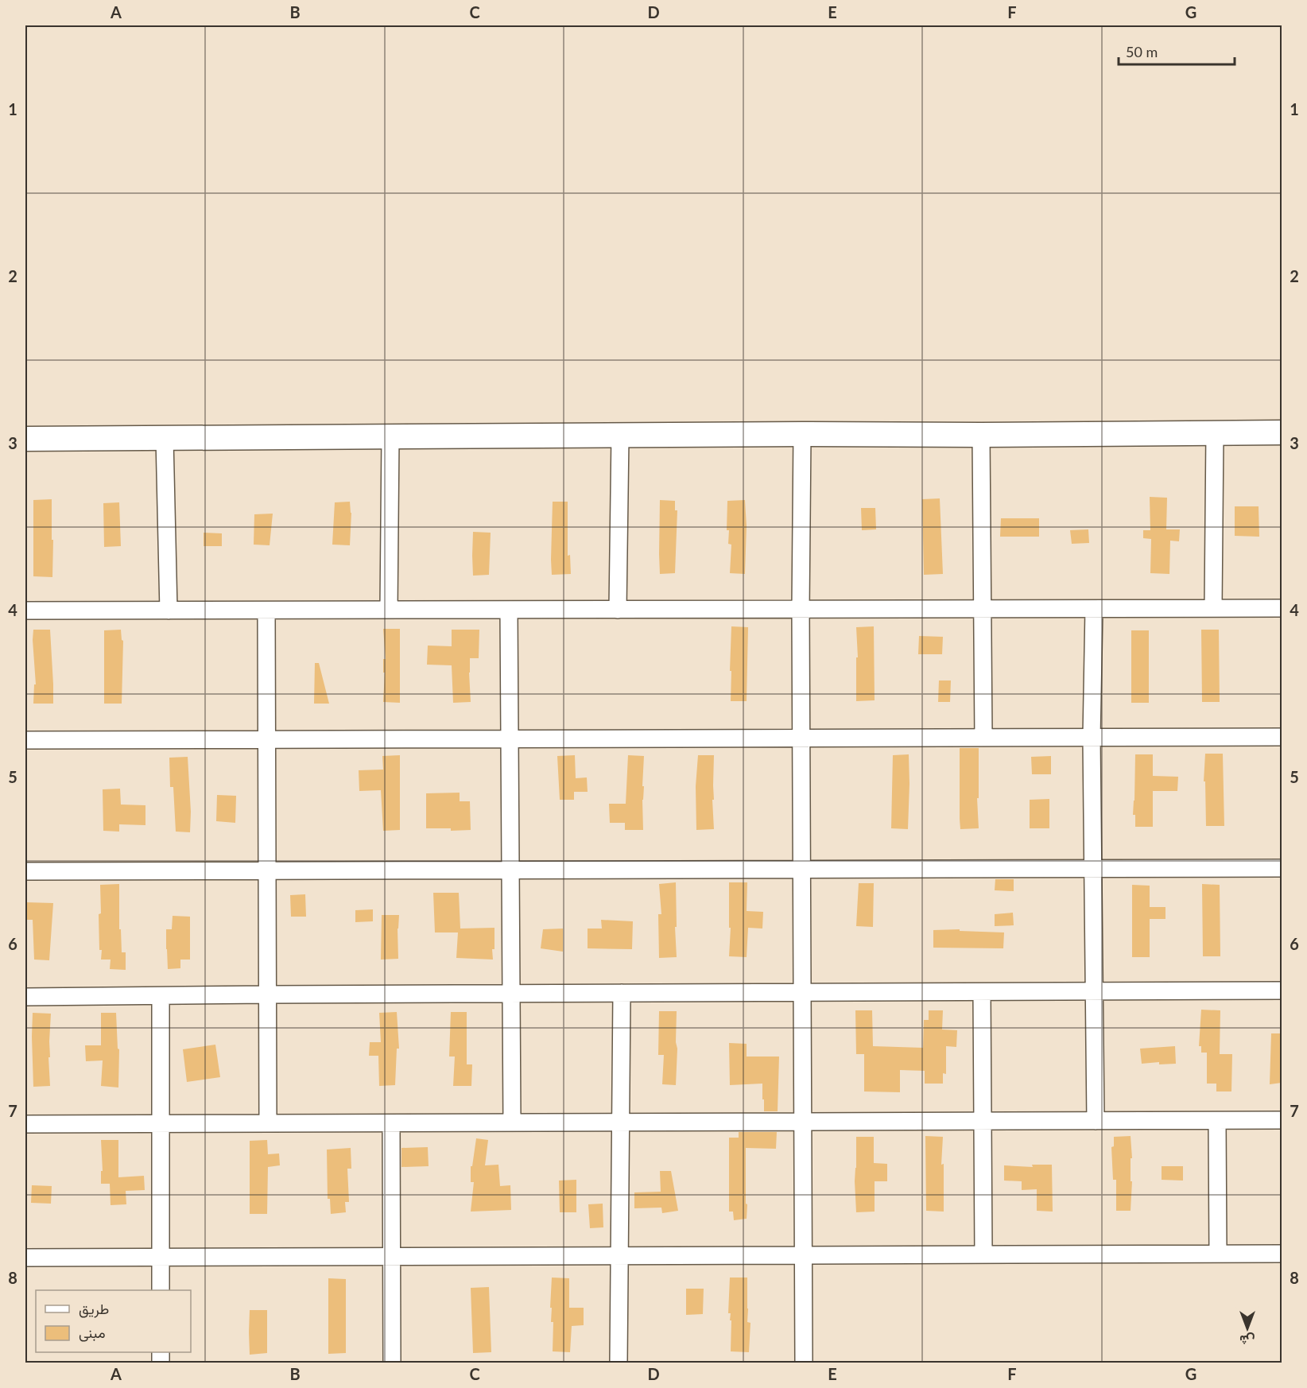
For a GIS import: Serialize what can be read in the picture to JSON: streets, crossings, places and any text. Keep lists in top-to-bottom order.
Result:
{
  "legend": ["طريق", "مبنى"],
  "scale_bar": "50 m",
  "north": "bottom",
  "grid": {
    "columns": [
      "A",
      "B",
      "C",
      "D",
      "E",
      "F",
      "G"
    ],
    "rows": [
      "1",
      "2",
      "3",
      "4",
      "5",
      "6",
      "7",
      "8"
    ]
  }
}
